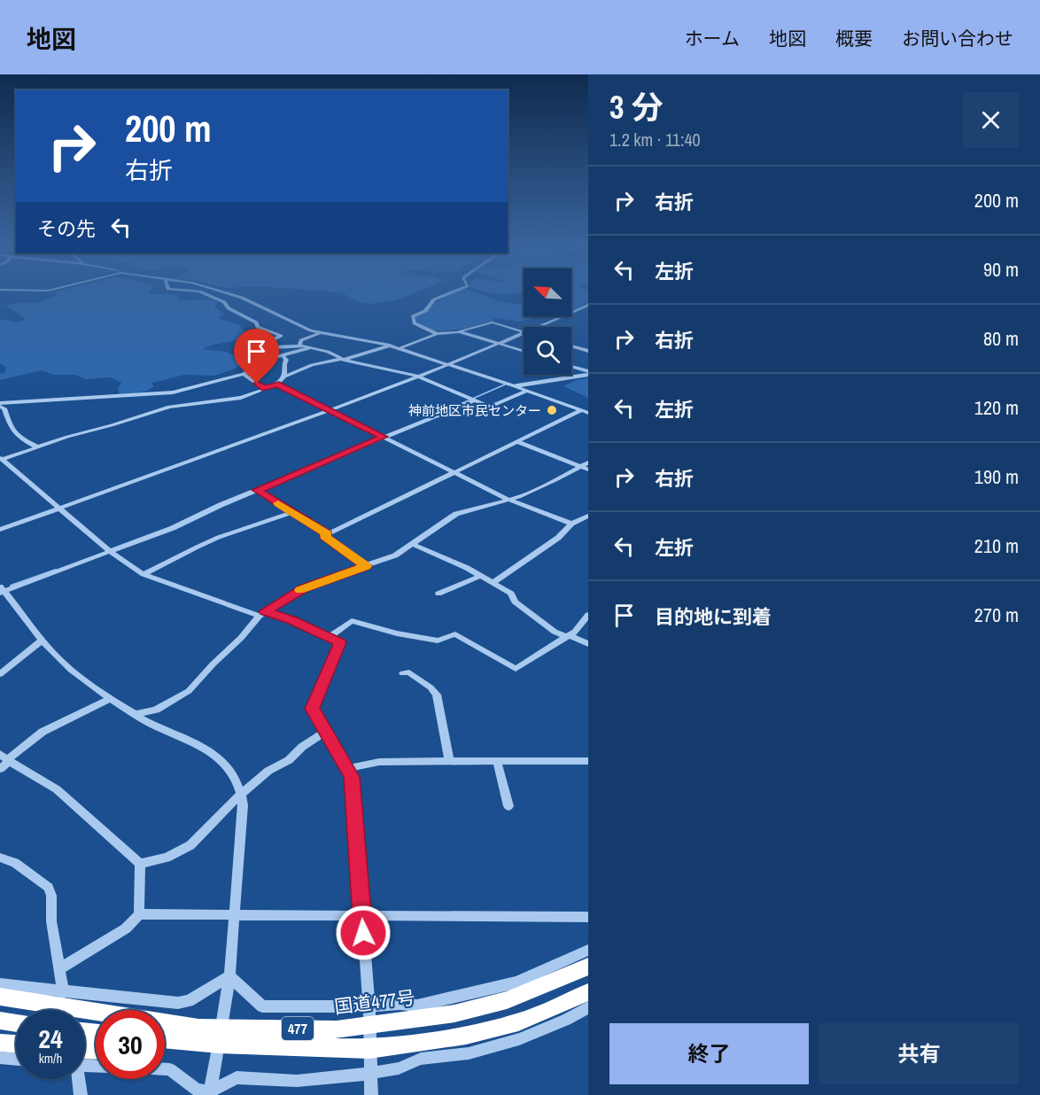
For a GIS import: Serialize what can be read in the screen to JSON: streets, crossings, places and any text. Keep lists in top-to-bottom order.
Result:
{
  "streets": {
    "highway": ["国道477号", "477"]
  },
  "crossings": [
    ["国道477号", "477"]
  ],
  "places": ["神前地区市民センター"],
  "north": "top left",
  "page": {
    "header": "地図",
    "nav": [
      "ホーム",
      "地図",
      "概要",
      "お問い合わせ"
    ],
    "heading": ["3 分", "1.2 km · 11:40"],
    "turn": ["200 m", "右折"],
    "list": [
      {
        "name": "右折",
        "value": "200 m"
      },
      {
        "name": "左折",
        "value": "90 m"
      },
      {
        "name": "右折",
        "value": "80 m"
      },
      {
        "name": "左折",
        "value": "120 m"
      },
      {
        "name": "右折",
        "value": "190 m"
      },
      {
        "name": "左折",
        "value": "210 m"
      },
      {
        "name": "目的地に到着",
        "value": "270 m"
      }
    ],
    "then": "その先",
    "speed": "24 km/h",
    "limit": "30",
    "buttons": ["終了", "共有"]
  }
}
